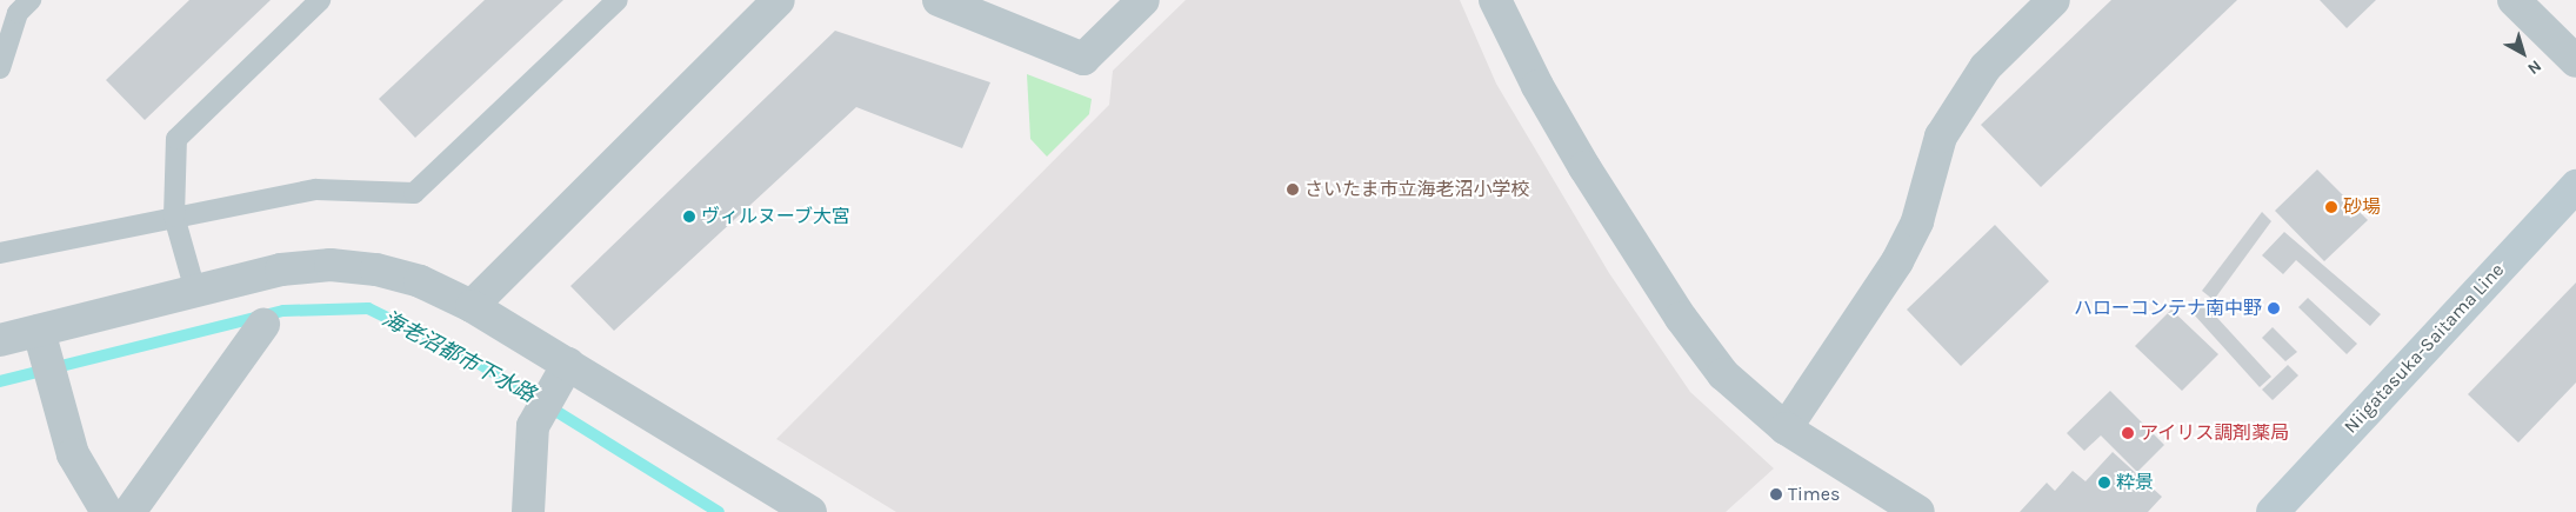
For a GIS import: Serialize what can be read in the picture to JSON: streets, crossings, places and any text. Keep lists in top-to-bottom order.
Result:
{
  "streets": {
    "main road": ["Niigatasuka-Saitama Line"]
  },
  "water": ["海老沼都市下水路"],
  "places": [
    "さいたま市立海老沼小学校",
    "砂場",
    "ヴィルヌーブ大宮",
    "ハローコンテナ南中野",
    "アイリス調剤薬局",
    "粋景",
    "Times"
  ],
  "north": "bottom right"
}
